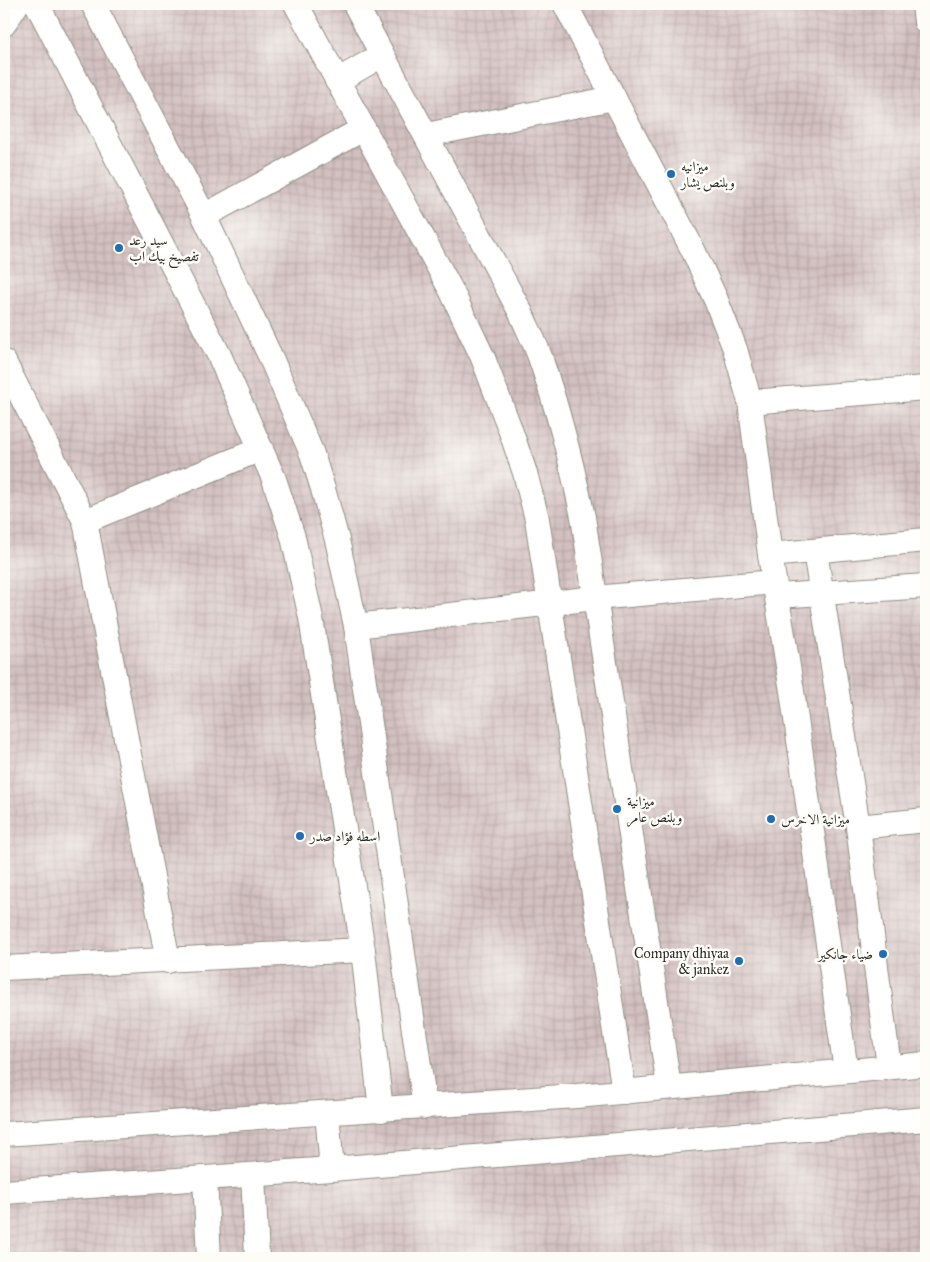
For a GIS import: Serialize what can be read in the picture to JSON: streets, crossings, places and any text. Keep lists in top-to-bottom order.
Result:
{
  "places": [
    "ميزانيه وبلنص يشار",
    "سيد رعد تفصيخ بيك اب",
    "ميزانية وبلنص عامر",
    "ميزانية الاخرس",
    "اسطه فؤاد صدر",
    "ضياء جانكير",
    "Company dhiyaa & jankez"
  ]
}
